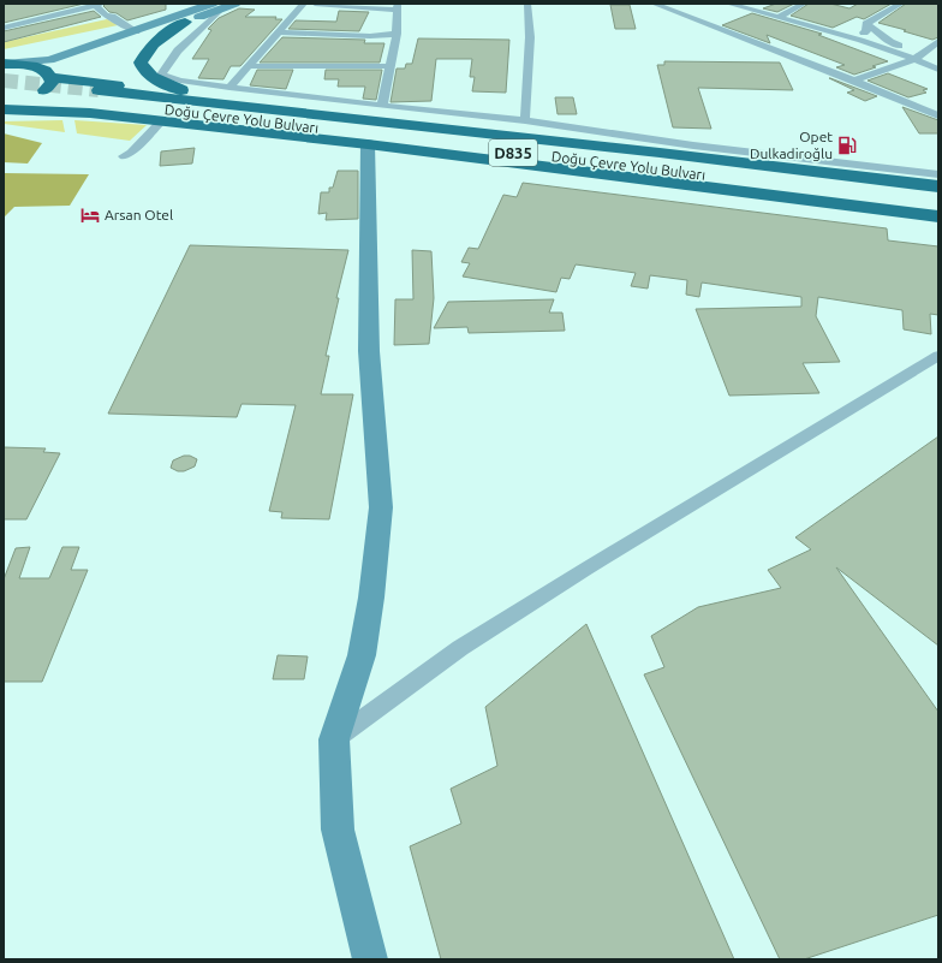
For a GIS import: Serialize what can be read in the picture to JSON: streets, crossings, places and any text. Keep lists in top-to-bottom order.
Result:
{
  "streets": {
    "highway": ["Doğu Çevre Yolu Bulvarı", "D835"]
  },
  "places": {
    "fuel station": ["Opet Dulkadiroğlu"],
    "hotel": ["Arsan Otel"]
  }
}
